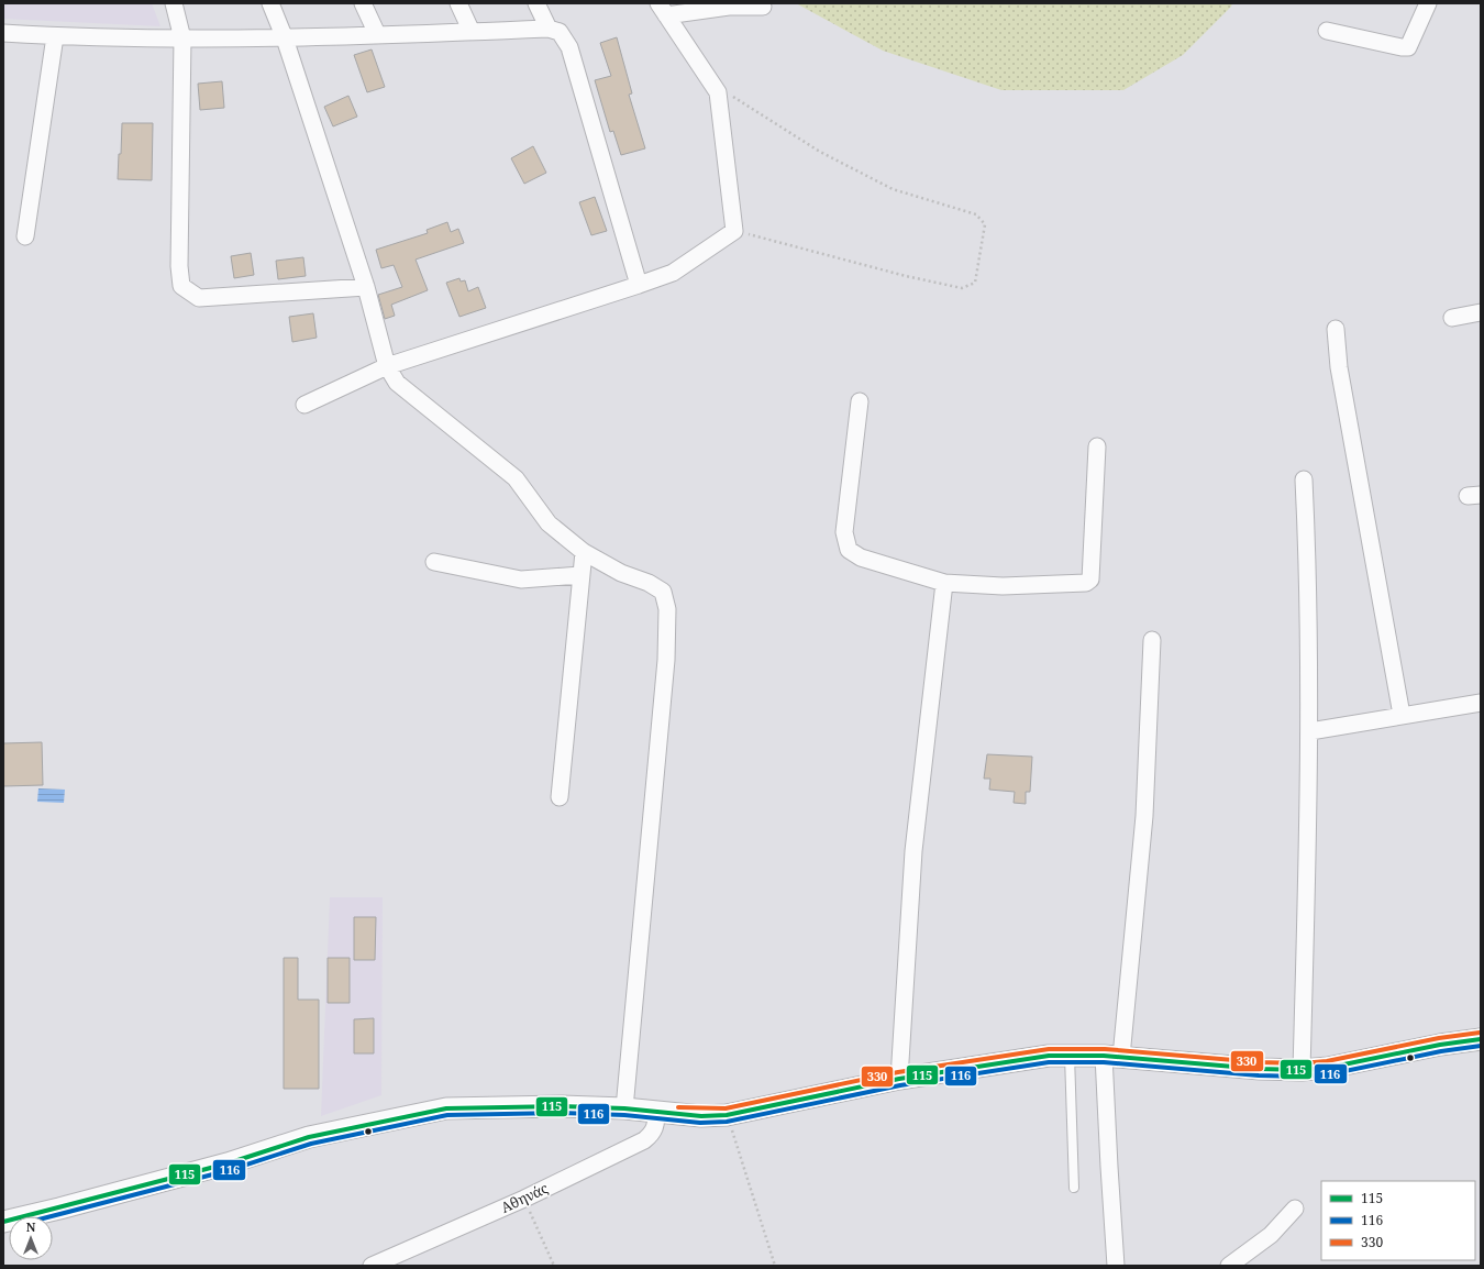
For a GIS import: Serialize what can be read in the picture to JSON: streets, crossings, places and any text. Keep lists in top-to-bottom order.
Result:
{
  "streets": {
    "street": ["Αθηνάς"]
  },
  "lines": ["transit line 330", "transit line 115", "transit line 116"],
  "legend": ["115", "116", "330"],
  "north": "top"
}
